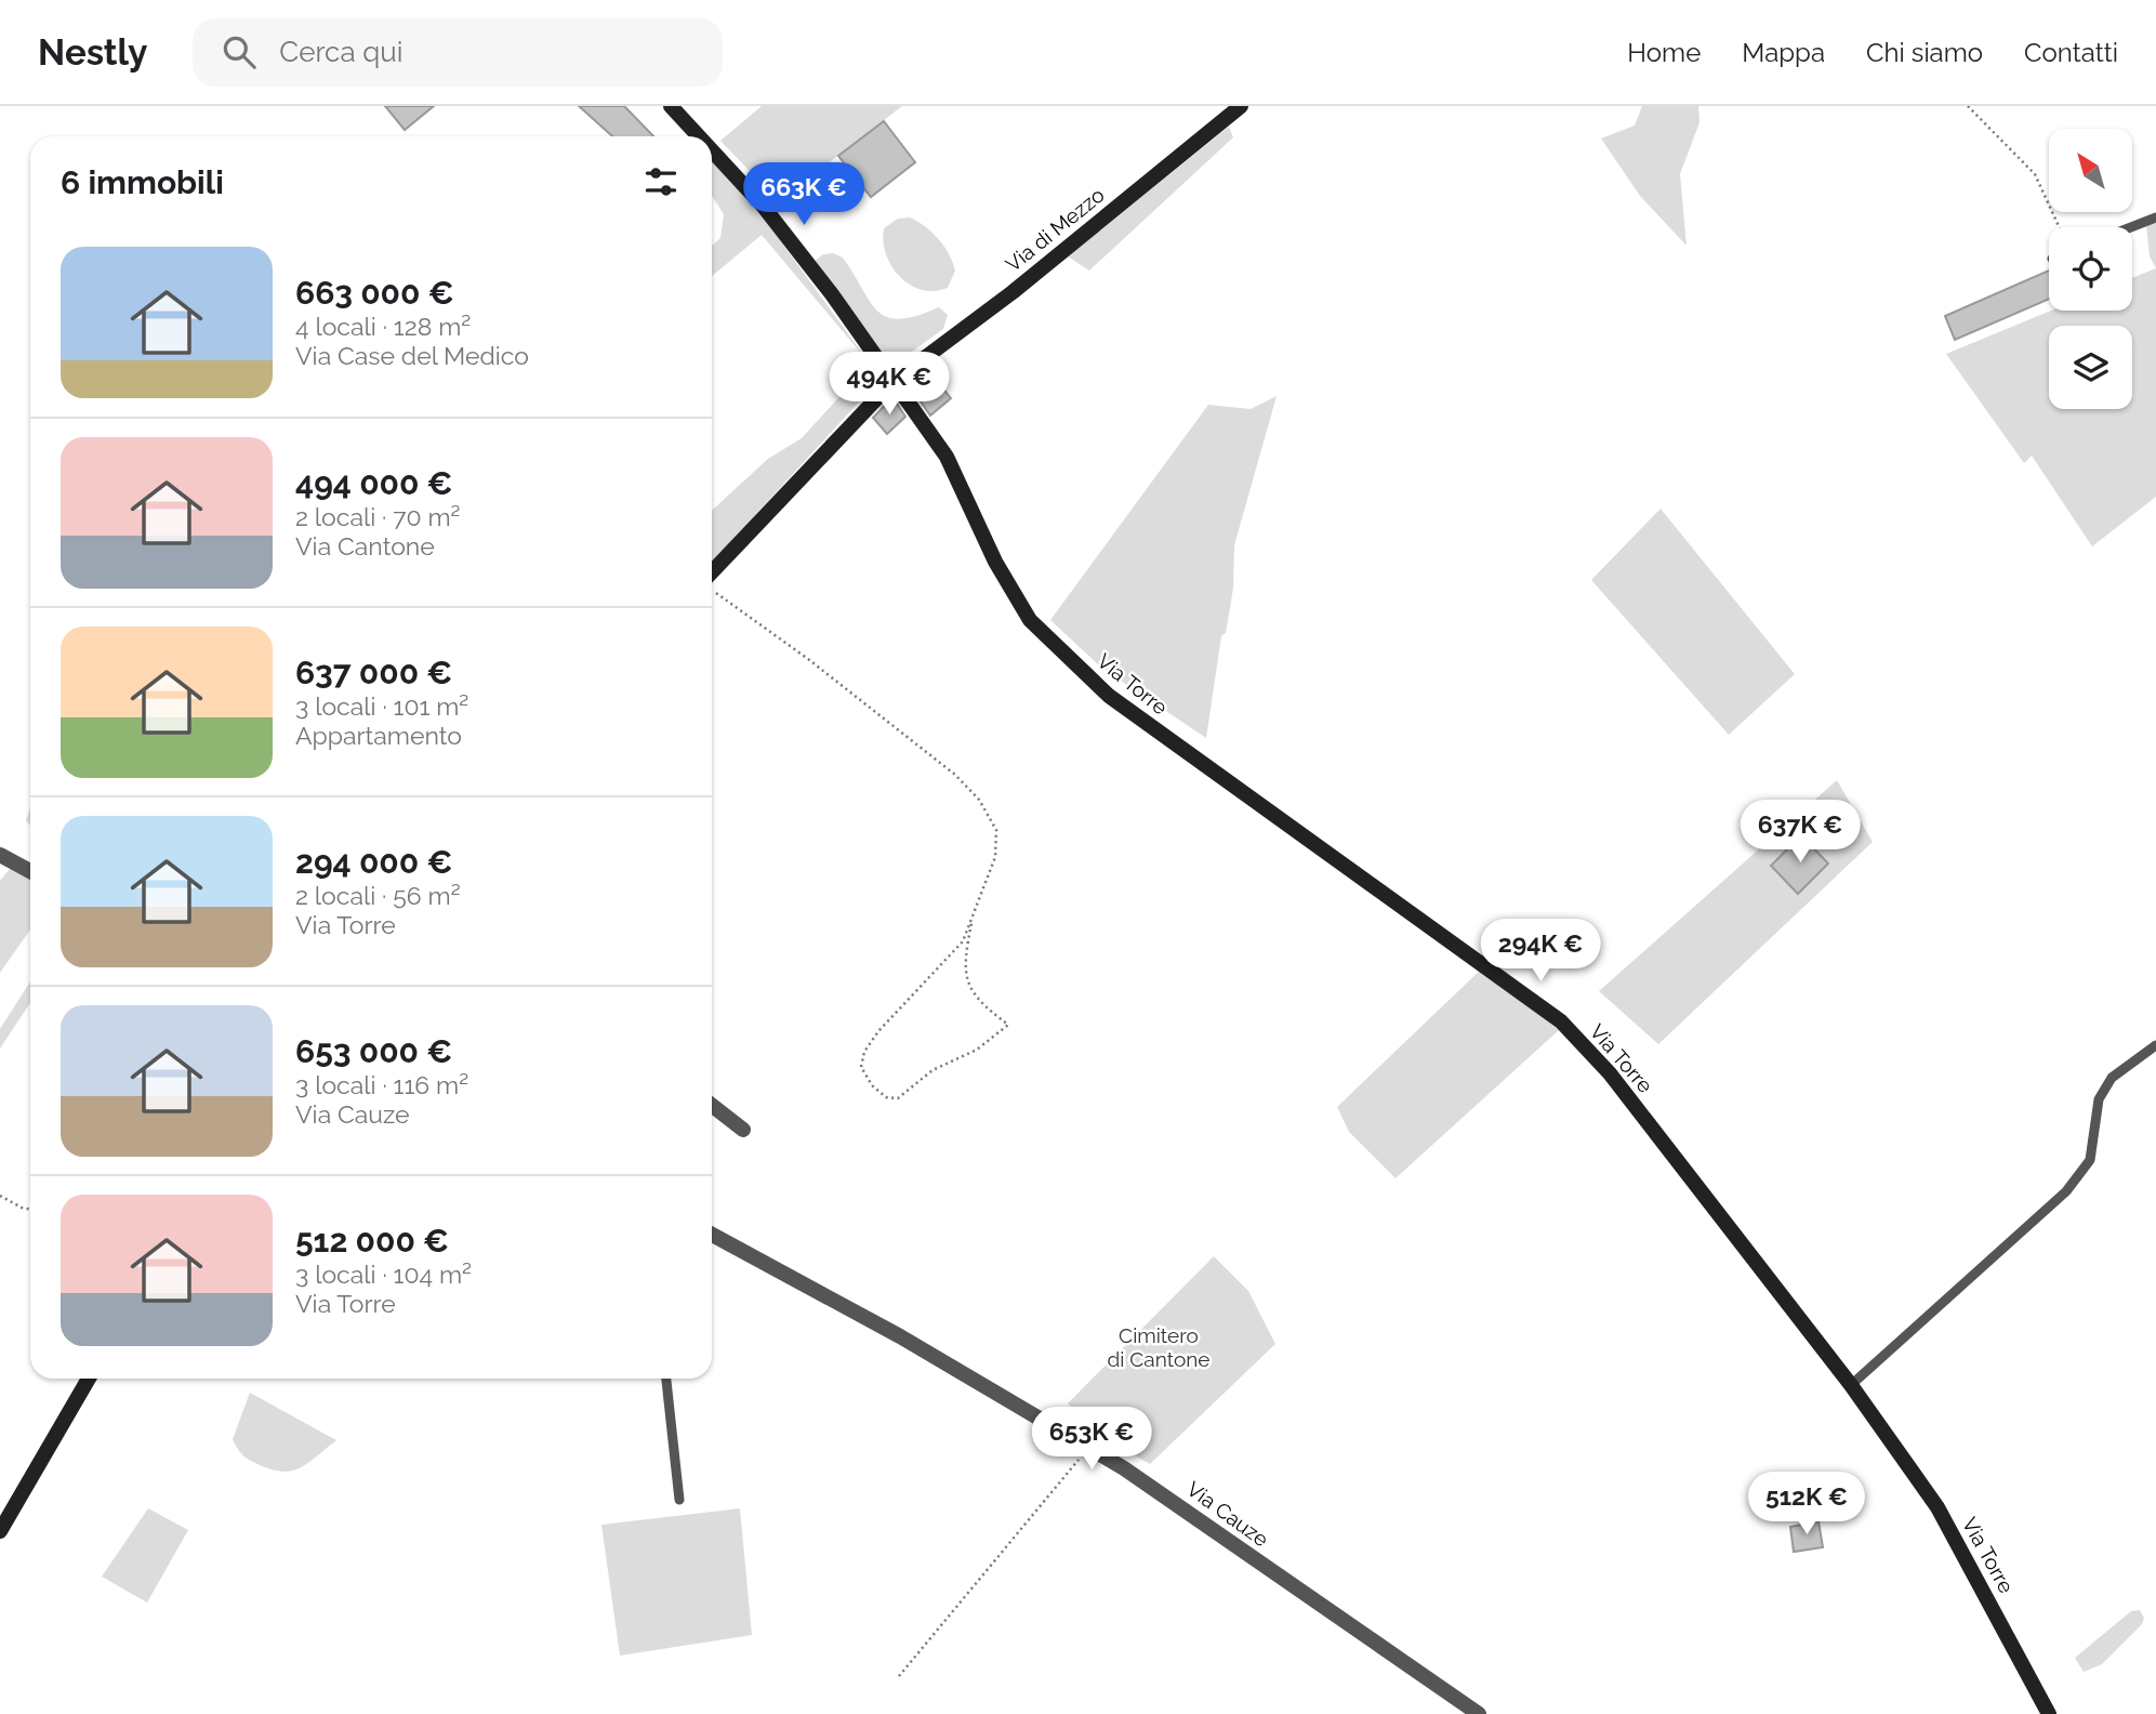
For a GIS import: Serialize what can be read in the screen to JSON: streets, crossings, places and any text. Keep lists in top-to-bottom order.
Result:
{
  "streets": {
    "main road": ["Via di Mezzo", "Via Torre"],
    "street": ["Via Cauze"]
  },
  "crossings": [
    ["Via di Mezzo", "Via Torre"]
  ],
  "parks": ["Cimitero di Cantone"],
  "north": "top left",
  "page": {
    "header": "Nestly",
    "search": "Cerca qui",
    "nav": [
      "Home",
      "Mappa",
      "Chi siamo",
      "Contatti"
    ],
    "heading": "6 immobili",
    "price": [
      "663K €",
      "494K €",
      "637K €",
      "294K €",
      "653K €",
      "512K €"
    ],
    "list": [
      {
        "name": "663 000 €",
        "note": "4 locali · 128 m² · Via Case del Medico"
      },
      {
        "name": "494 000 €",
        "note": "2 locali · 70 m² · Via Cantone"
      },
      {
        "name": "637 000 €",
        "note": "3 locali · 101 m² · Appartamento"
      },
      {
        "name": "294 000 €",
        "note": "2 locali · 56 m² · Via Torre"
      },
      {
        "name": "653 000 €",
        "note": "3 locali · 116 m² · Via Cauze"
      },
      {
        "name": "512 000 €",
        "note": "3 locali · 104 m² · Via Torre"
      }
    ]
  }
}
